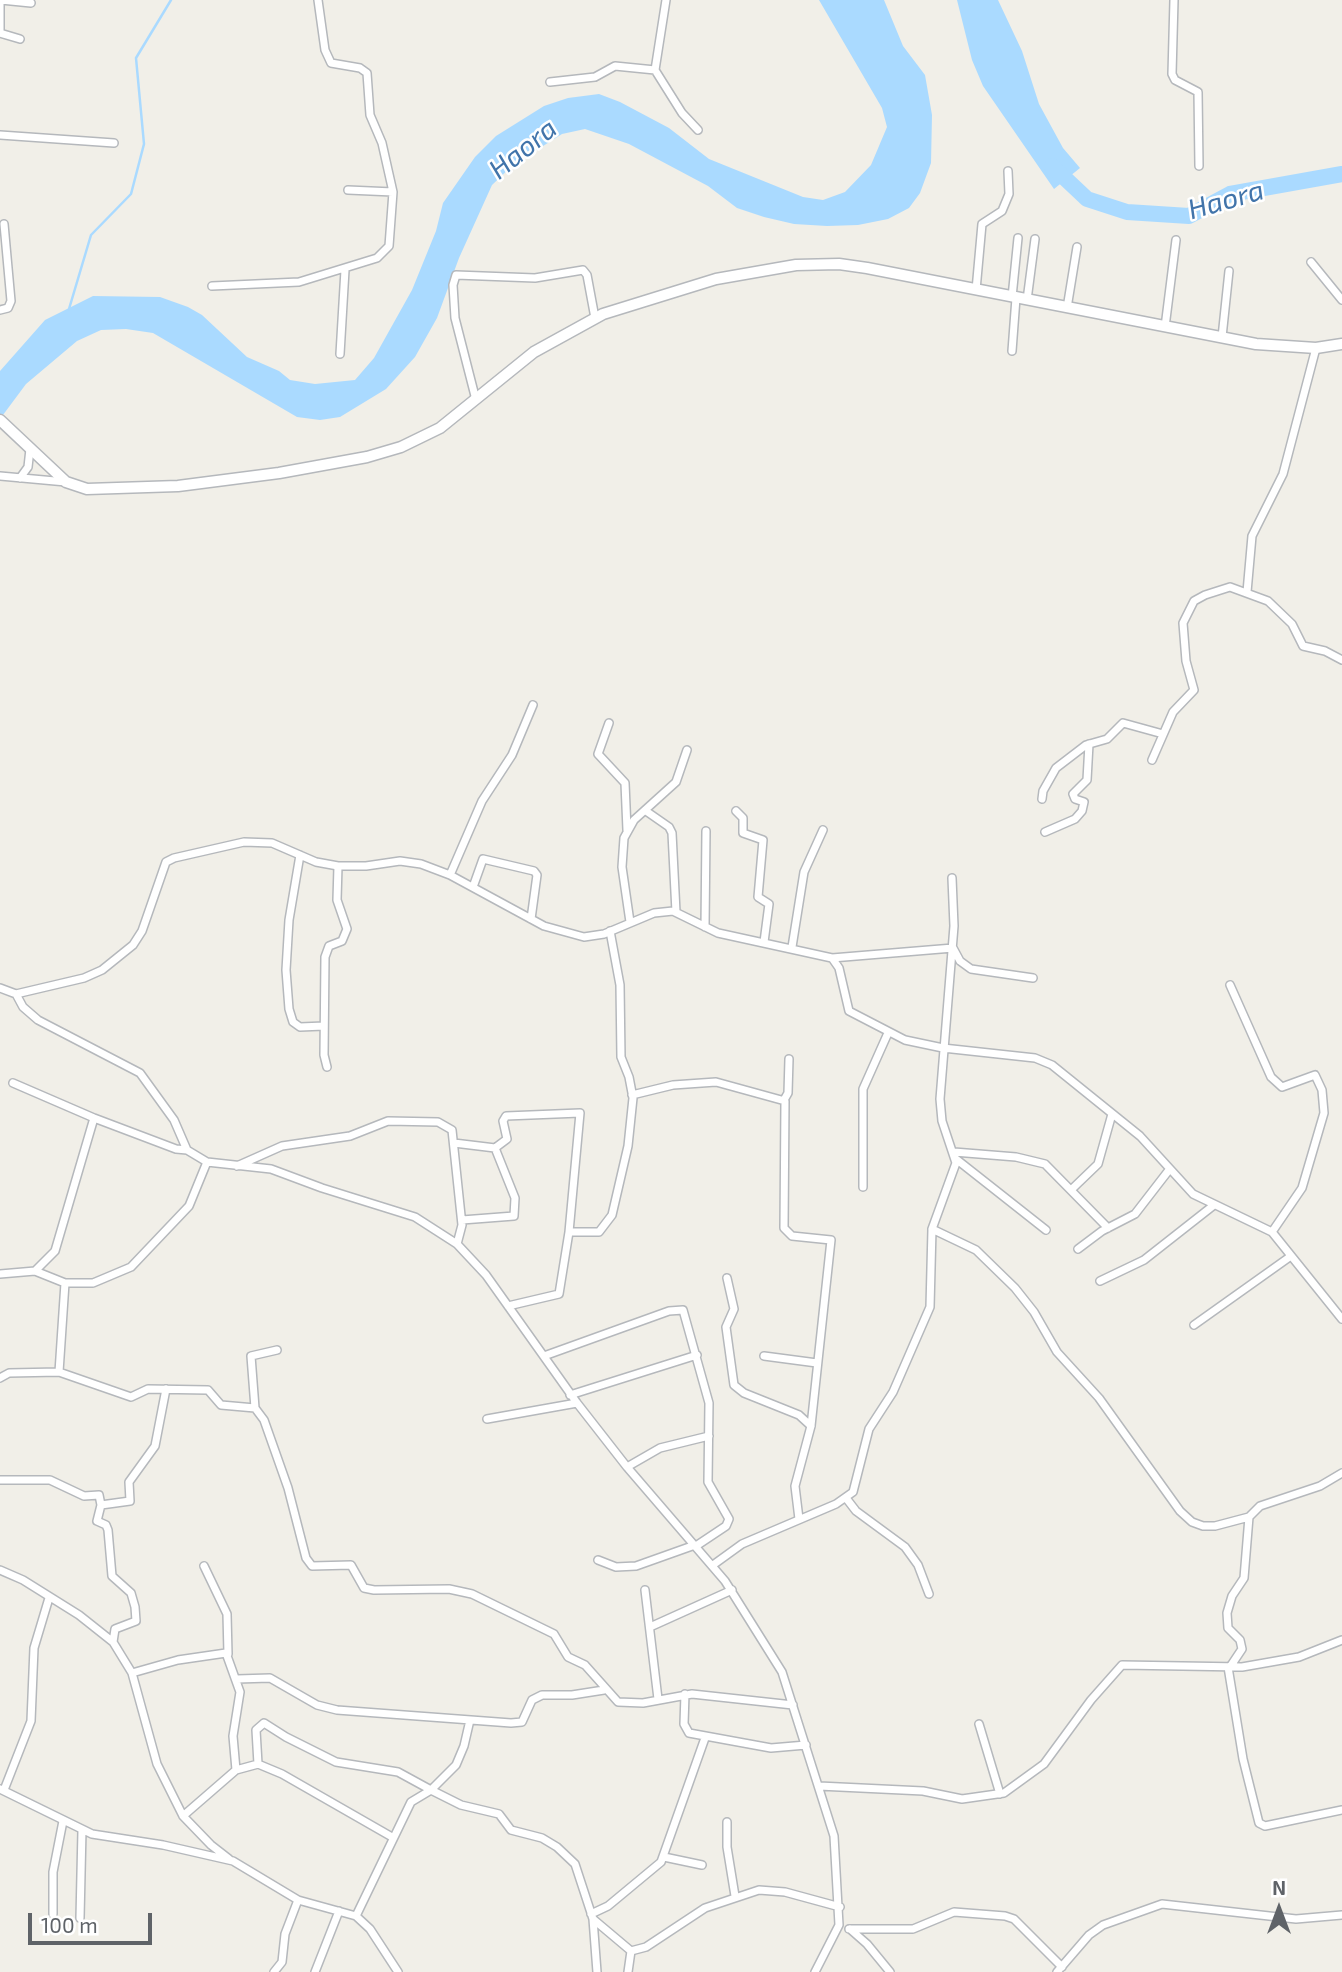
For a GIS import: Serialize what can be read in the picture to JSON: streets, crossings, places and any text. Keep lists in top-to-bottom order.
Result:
{
  "water": ["Haora"],
  "scale_bar": "100 m",
  "north": "top"
}
